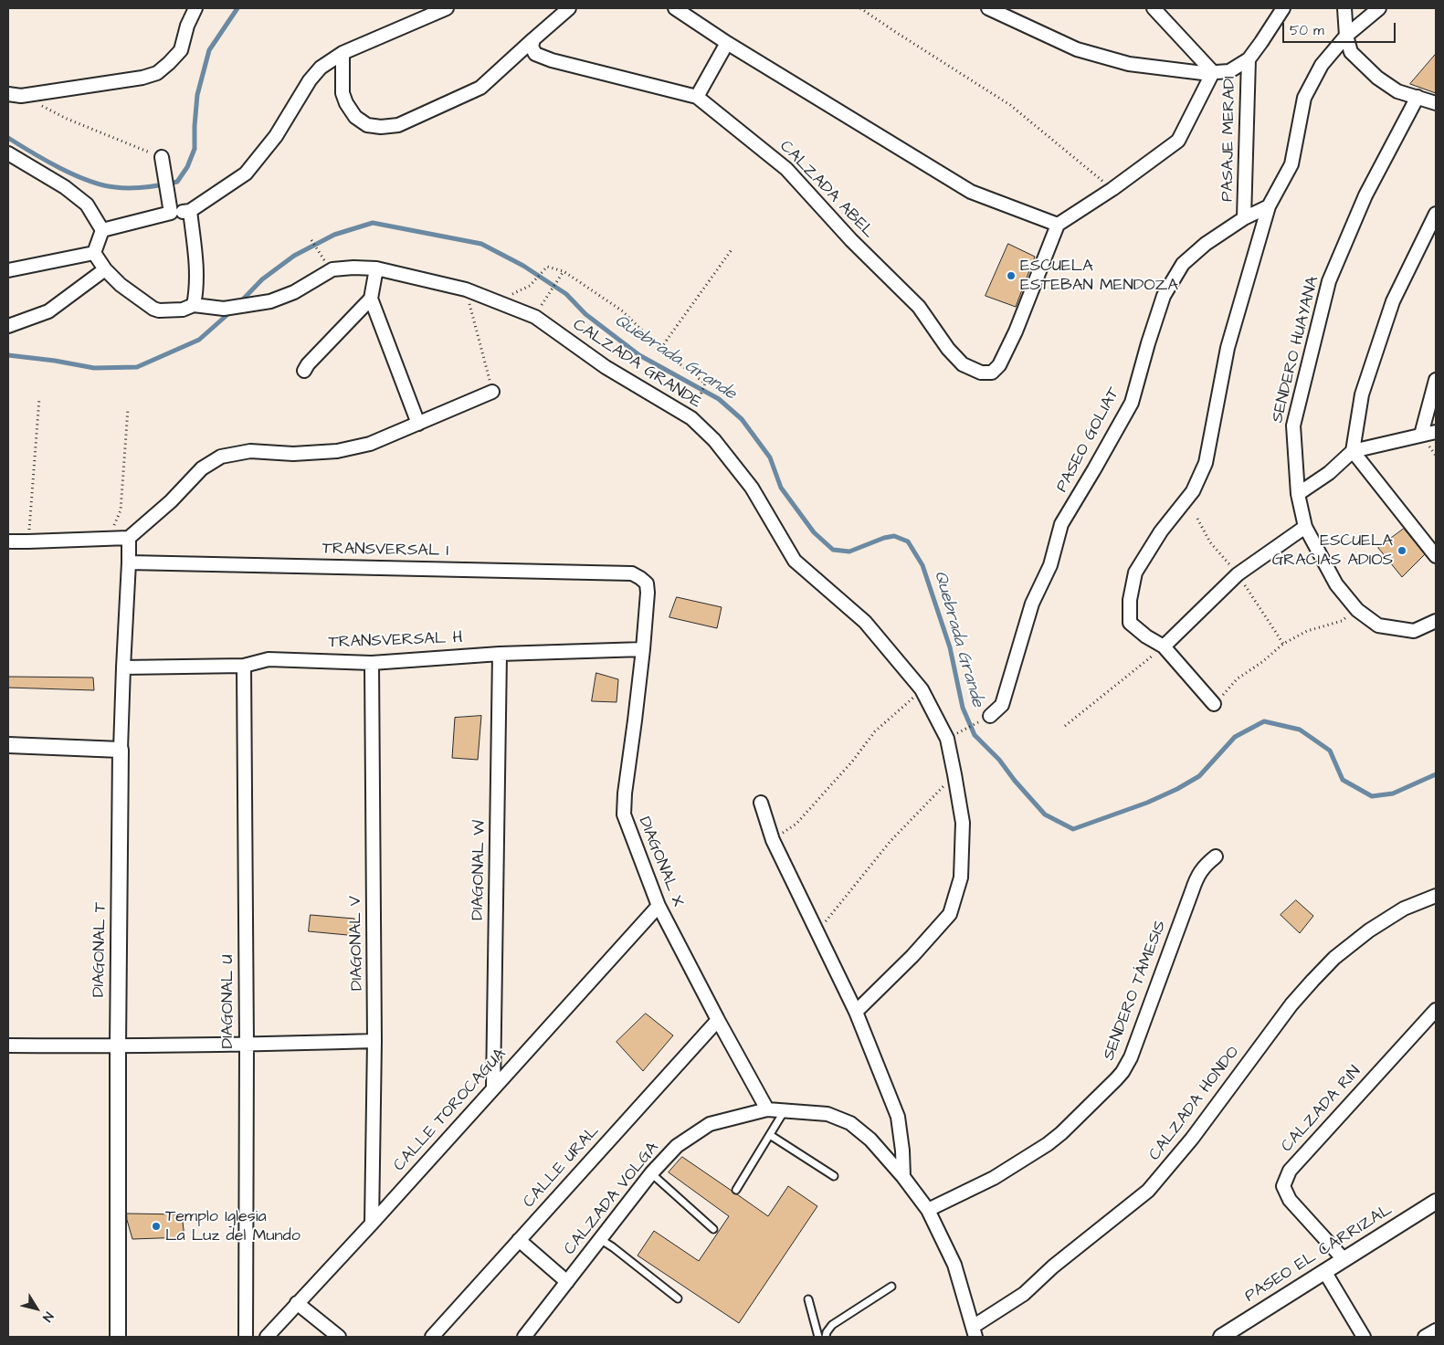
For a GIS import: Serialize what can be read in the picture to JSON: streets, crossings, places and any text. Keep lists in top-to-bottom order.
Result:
{
  "streets": {
    "street": [
      "PASAJE MERADI",
      "CALZADA ABEL",
      "SENDERO HUAYANA",
      "CALZADA GRANDE",
      "PASEO GOLIAT",
      "TRANSVERSAL I",
      "TRANSVERSAL H",
      "DIAGONAL X",
      "DIAGONAL W",
      "DIAGONAL V",
      "DIAGONAL T",
      "SENDERO TÁMESIS",
      "DIAGONAL U",
      "CALZADA HONDO",
      "CALZADA RIN",
      "CALLE TOROCAGUA",
      "CALLE URAL",
      "CALZADA VOLGA",
      "PASEO EL CARRIZAL"
    ]
  },
  "crossings": [
    ["PASAJE MERADI", "PASEO GOLIAT"],
    ["TRANSVERSAL I", "DIAGONAL X"],
    ["TRANSVERSAL I", "DIAGONAL T"],
    ["TRANSVERSAL H", "DIAGONAL X"],
    ["TRANSVERSAL H", "DIAGONAL W"],
    ["TRANSVERSAL H", "DIAGONAL V"],
    ["TRANSVERSAL H", "DIAGONAL T"],
    ["TRANSVERSAL H", "DIAGONAL U"],
    ["DIAGONAL X", "CALLE TOROCAGUA"],
    ["DIAGONAL X", "CALLE URAL"],
    ["DIAGONAL X", "CALZADA VOLGA"],
    ["DIAGONAL W", "CALLE TOROCAGUA"],
    ["DIAGONAL V", "CALLE TOROCAGUA"],
    ["SENDERO TÁMESIS", "CALZADA VOLGA"],
    ["CALZADA HONDO", "CALZADA VOLGA"],
    ["CALZADA RIN", "PASEO EL CARRIZAL"]
  ],
  "water": ["Quebrada Grande"],
  "places": ["ESCUELA ESTEBAN MENDOZA", "ESCUELA GRACIAS ADIOS", "Templo Iglesia La Luz del Mundo"],
  "scale_bar": "50 m",
  "north": "bottom right"
}
